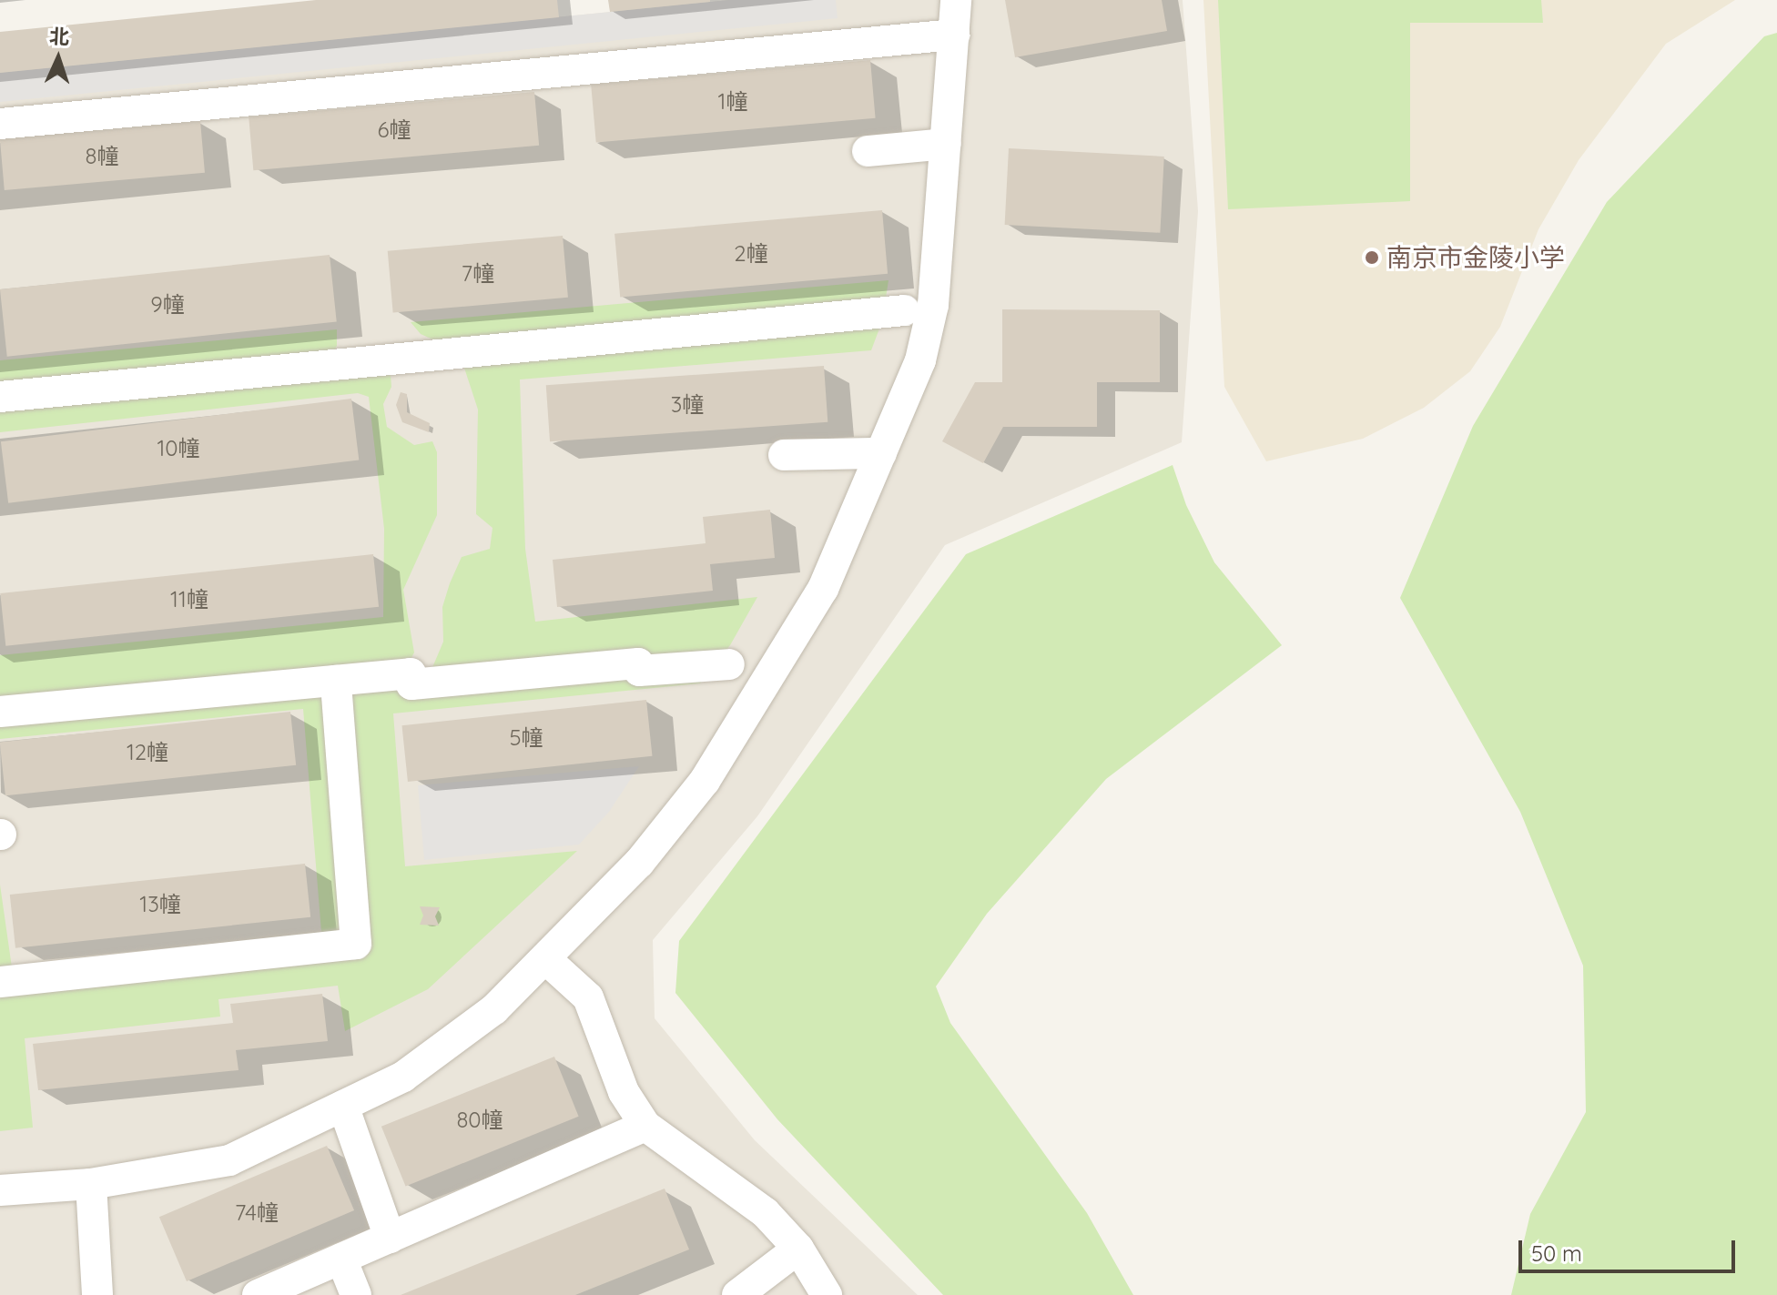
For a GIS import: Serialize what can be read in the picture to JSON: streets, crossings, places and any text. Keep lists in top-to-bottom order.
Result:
{
  "places": ["南京市金陵小学"],
  "house_numbers": [
    "1幢",
    "6幢",
    "8幢",
    "2幢",
    "7幢",
    "9幢",
    "3幢",
    "10幢",
    "11幢",
    "5幢",
    "12幢",
    "13幢",
    "80幢",
    "74幢"
  ],
  "scale_bar": "50 m",
  "north": "top"
}
